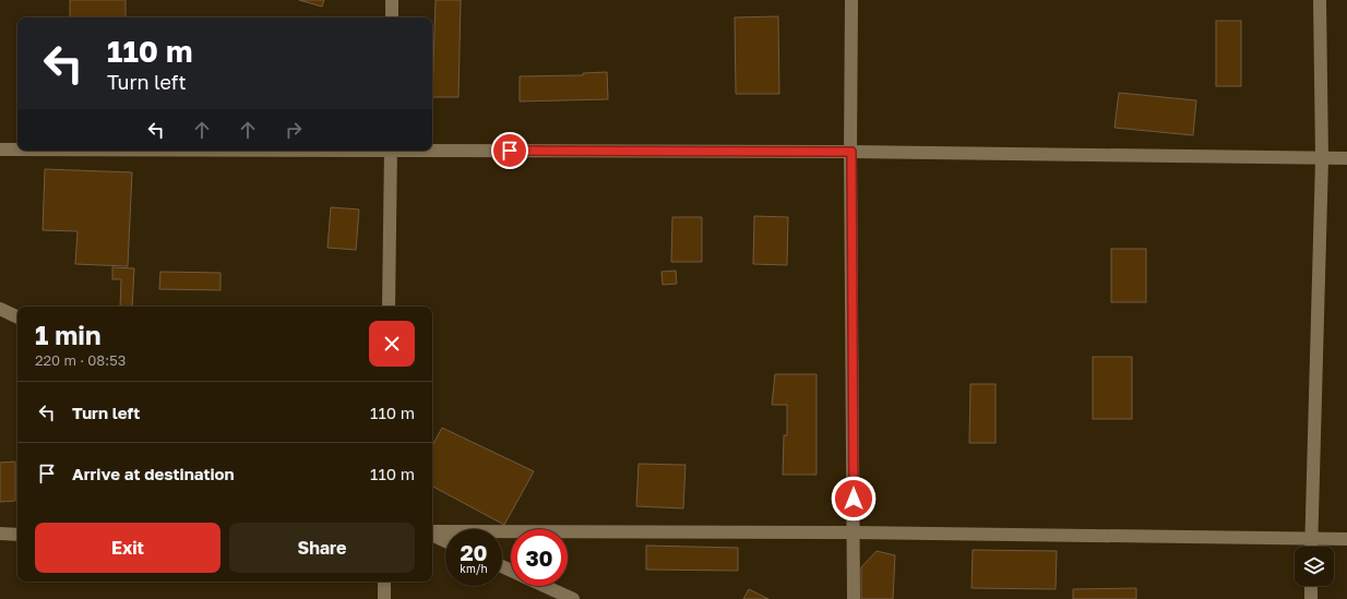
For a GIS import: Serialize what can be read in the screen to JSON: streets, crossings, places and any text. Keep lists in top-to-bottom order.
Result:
{
  "page": {
    "turn": ["110 m", "Turn left"],
    "heading": ["1 min", "220 m · 08:53"],
    "list": [
      {
        "name": "Turn left",
        "value": "110 m"
      },
      {
        "name": "Arrive at destination",
        "value": "110 m"
      }
    ],
    "buttons": ["Exit", "Share"],
    "speed": "20 km/h",
    "limit": "30"
  }
}
